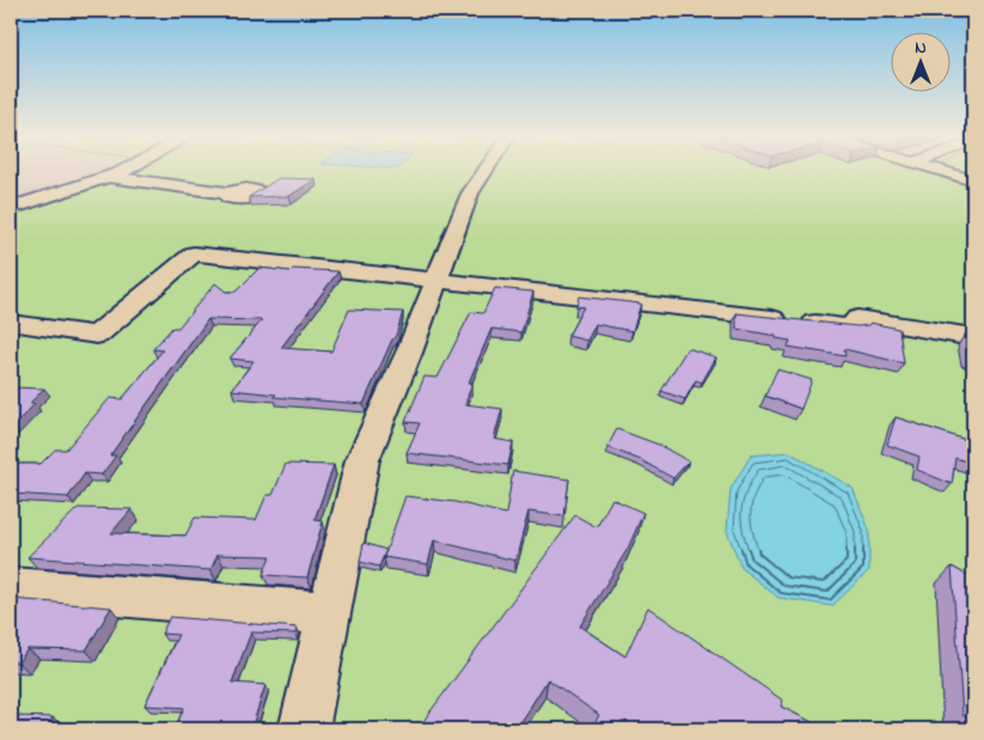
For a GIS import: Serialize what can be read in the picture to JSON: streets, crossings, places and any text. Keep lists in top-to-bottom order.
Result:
{
  "north": "top"
}
